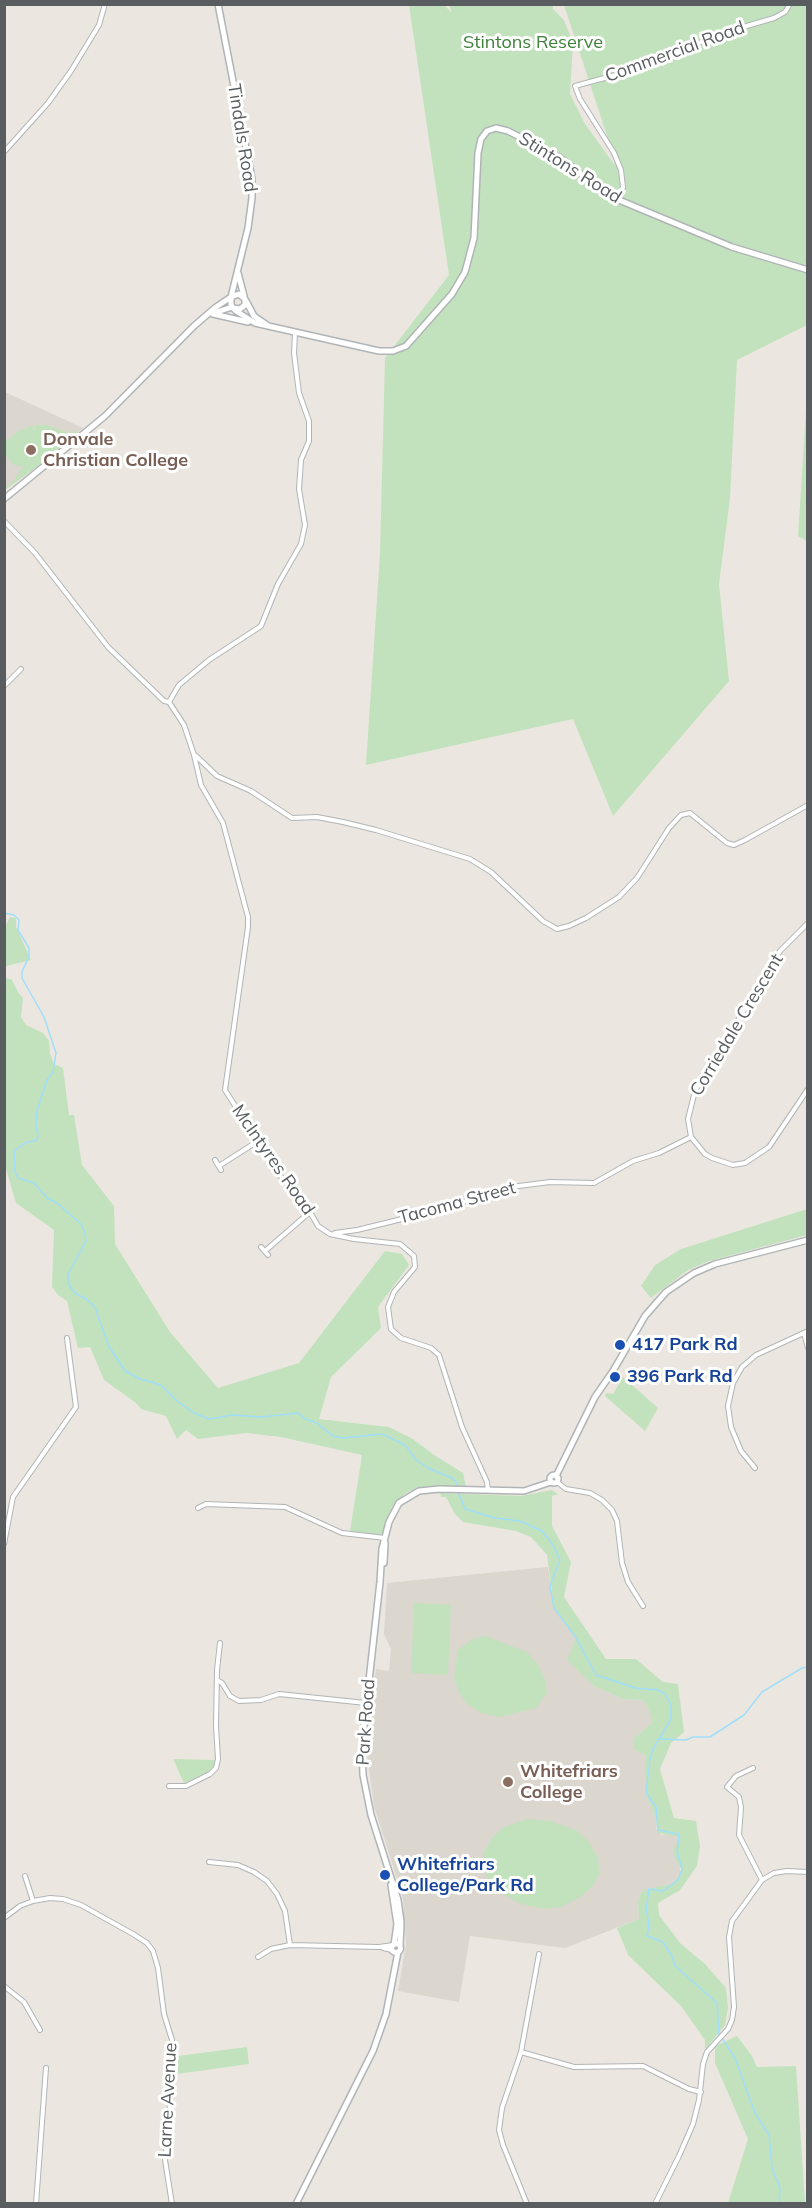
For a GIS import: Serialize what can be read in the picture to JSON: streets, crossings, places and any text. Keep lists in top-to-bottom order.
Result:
{
  "streets": {
    "main road": ["Tindals Road", "Stintons Road", "Park Road"],
    "street": [
      "Commercial Road",
      "Corriedale Crescent",
      "McIntyres Road",
      "Tacoma Street",
      "Larne Avenue"
    ]
  },
  "crossings": [
    ["Commercial Road", "Stintons Road"],
    ["Tindals Road", "Stintons Road"],
    ["Corriedale Crescent", "Tacoma Street"],
    ["McIntyres Road", "Tacoma Street"]
  ],
  "parks": ["Stintons Reserve"],
  "places": [
    "Donvale Christian College",
    "417 Park Rd",
    "396 Park Rd",
    "Whitefriars College",
    "Whitefriars College/Park Rd"
  ]
}
